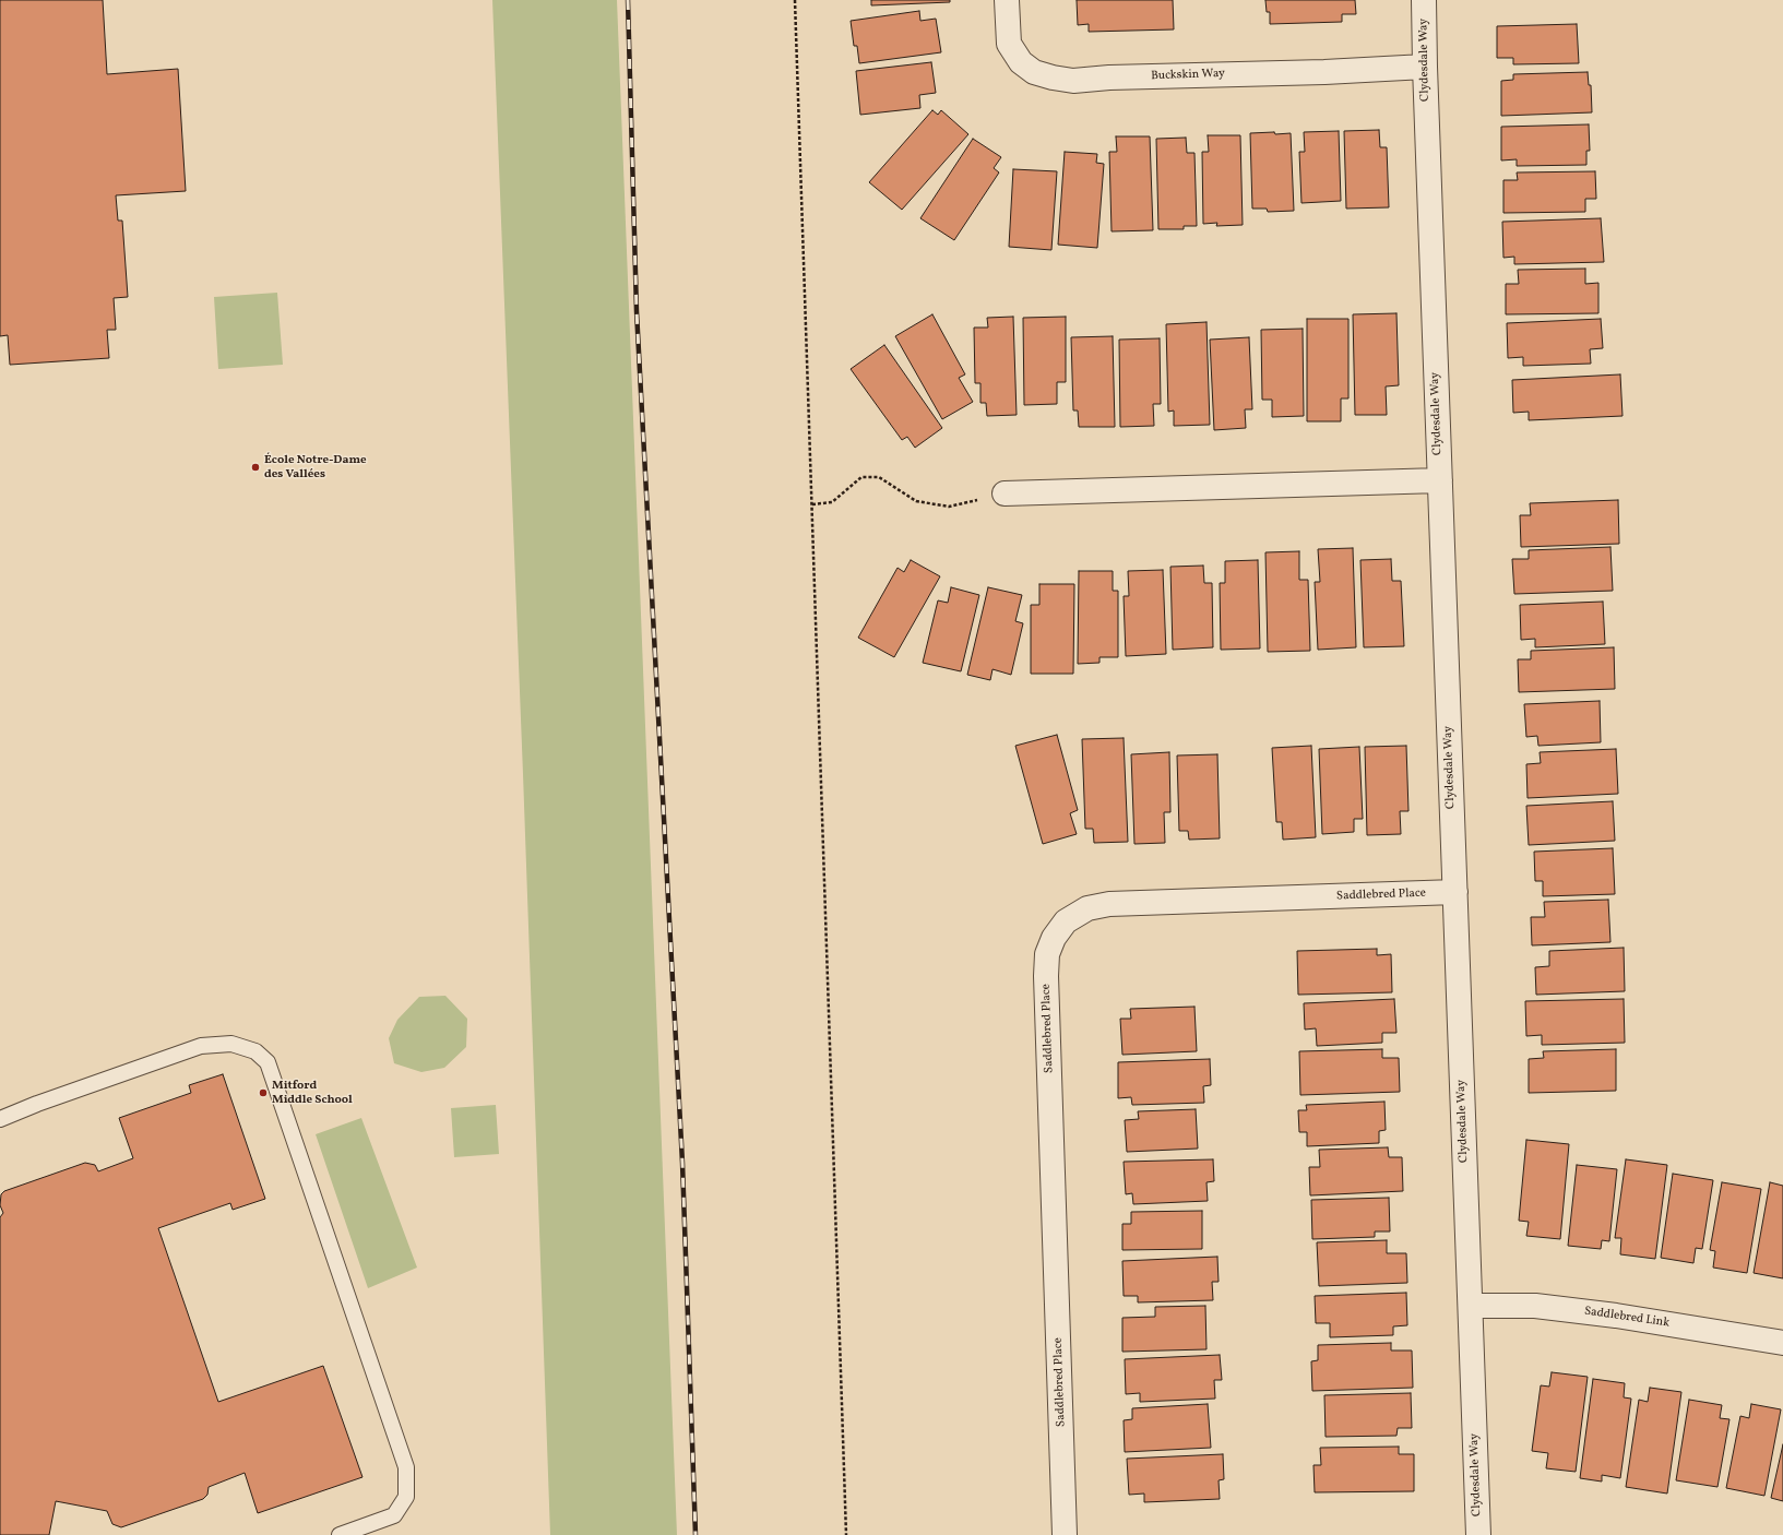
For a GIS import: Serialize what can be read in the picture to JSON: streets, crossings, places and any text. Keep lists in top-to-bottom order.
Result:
{
  "streets": {
    "street": [
      "Clydesdale Way",
      "Buckskin Way",
      "Saddlebred Place",
      "Saddlebred Link"
    ]
  },
  "crossings": [
    ["Clydesdale Way", "Buckskin Way"],
    ["Clydesdale Way", "Saddlebred Place"],
    ["Clydesdale Way", "Saddlebred Link"]
  ],
  "places": ["École Notre-Dame des Vallées", "Mitford Middle School"]
}
